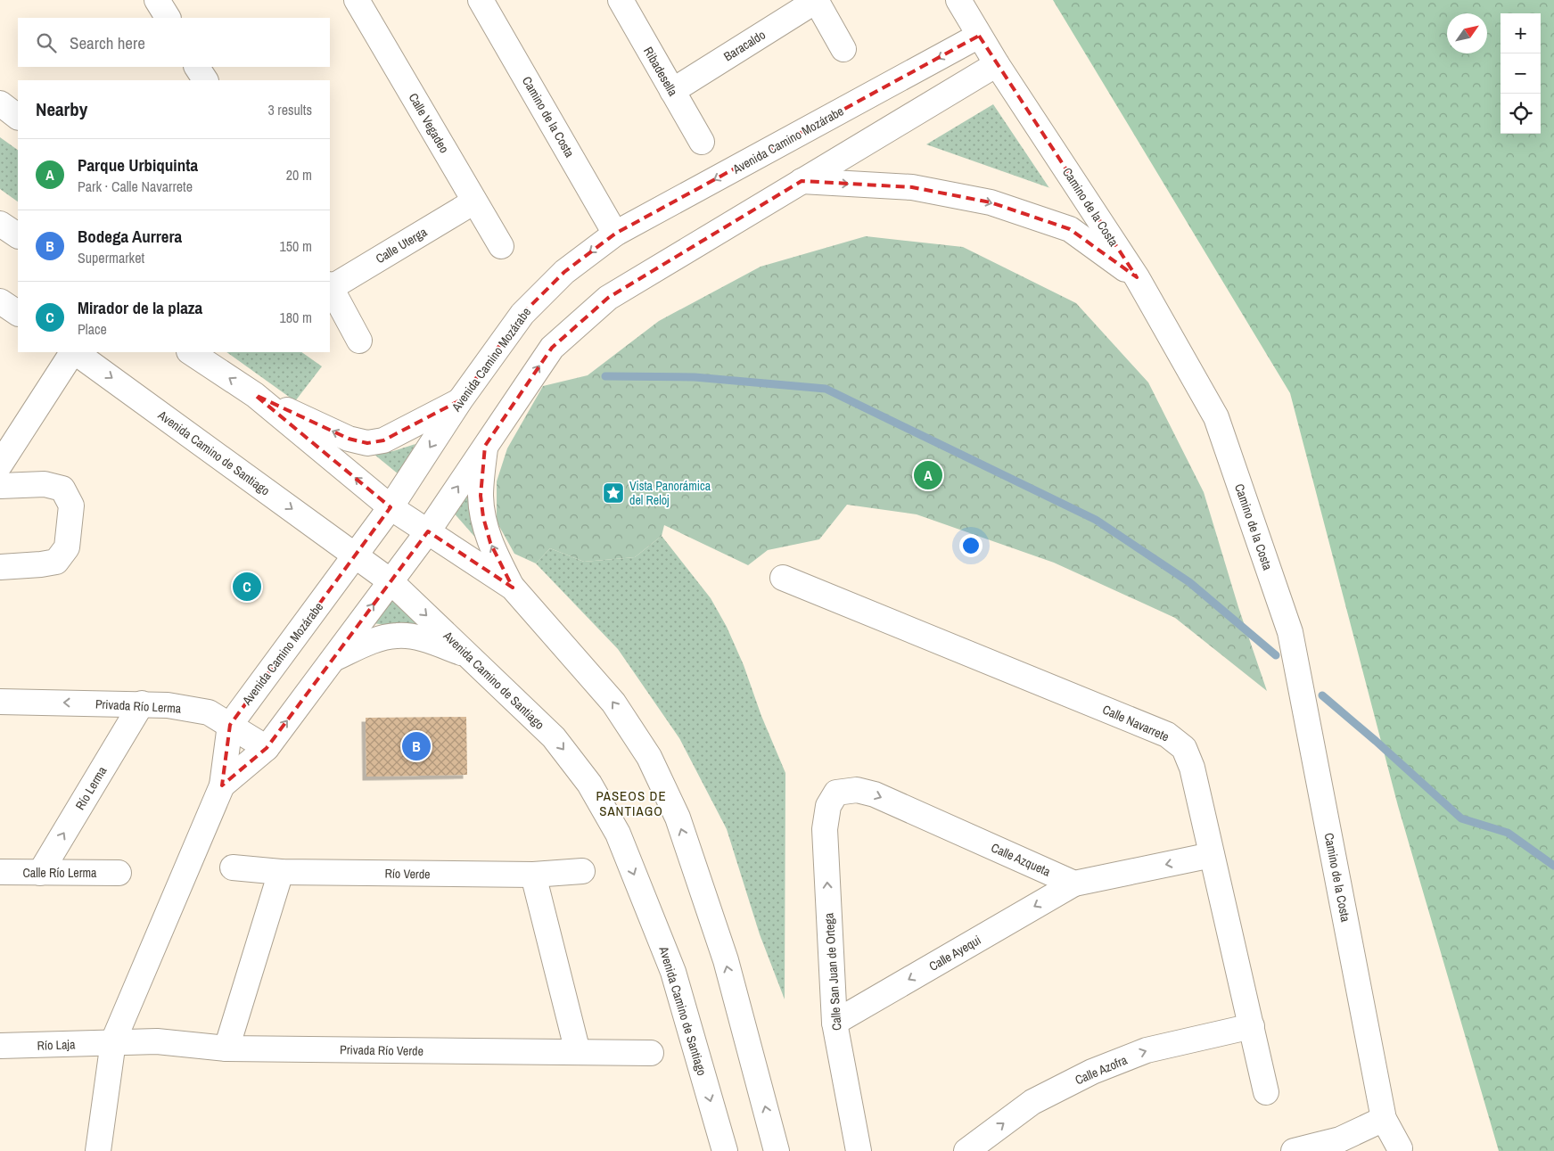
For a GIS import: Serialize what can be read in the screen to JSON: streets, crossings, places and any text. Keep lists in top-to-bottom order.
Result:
{
  "streets": {
    "street": [
      "Baracaldo",
      "Ribadesella",
      "Camino de la Costa",
      "Calle Vegadeo",
      "Avenida Camino Mozárabe",
      "Calle Uterga",
      "Avenida Camino de Santiago",
      "Privada Río Lerma",
      "Calle Navarrete",
      "Río Lerma",
      "Calle Azqueta",
      "Calle Río Lerma",
      "Río Verde",
      "Calle Ayequi",
      "Calle San Juan de Ortega",
      "Río Laja",
      "Privada Río Verde",
      "Calle Azofra"
    ]
  },
  "crossings": [
    ["Baracaldo", "Ribadesella"],
    ["Camino de la Costa", "Avenida Camino Mozárabe"],
    ["Calle Vegadeo", "Calle Uterga"],
    ["Avenida Camino Mozárabe", "Avenida Camino de Santiago"],
    ["Avenida Camino Mozárabe", "Privada Río Lerma"],
    ["Avenida Camino Mozárabe", "Río Laja"],
    ["Avenida Camino Mozárabe", "Privada Río Verde"],
    ["Privada Río Lerma", "Río Lerma"],
    ["Calle Navarrete", "Calle Azofra"],
    ["Río Lerma", "Calle Río Lerma"],
    ["Calle Azqueta", "Calle Ayequi"],
    ["Calle Azqueta", "Calle San Juan de Ortega"],
    ["Calle Ayequi", "Calle San Juan de Ortega"],
    ["Río Laja", "Privada Río Verde"]
  ],
  "one_way": [
    "Privada Río Lerma",
    "Calle Azqueta",
    "Calle Ayequi",
    "Calle San Juan de Ortega"
  ],
  "districts": ["PASEOS DE SANTIAGO"],
  "places": {
    "place": ["Vista Panorámica del Reloj"]
  },
  "north": "top right",
  "page": {
    "map_buttons": ["+", "−"],
    "search": "Search here",
    "heading": ["Nearby", "3 results"],
    "list": [
      {
        "mark": "A",
        "name": "Parque Urbiquinta",
        "note": "Park · Calle Navarrete",
        "value": "20 m"
      },
      {
        "mark": "B",
        "name": "Bodega Aurrera",
        "note": "Supermarket",
        "value": "150 m"
      },
      {
        "mark": "C",
        "name": "Mirador de la plaza",
        "note": "Place",
        "value": "180 m"
      }
    ],
    "pins": ["A", "C", "B"]
  }
}
